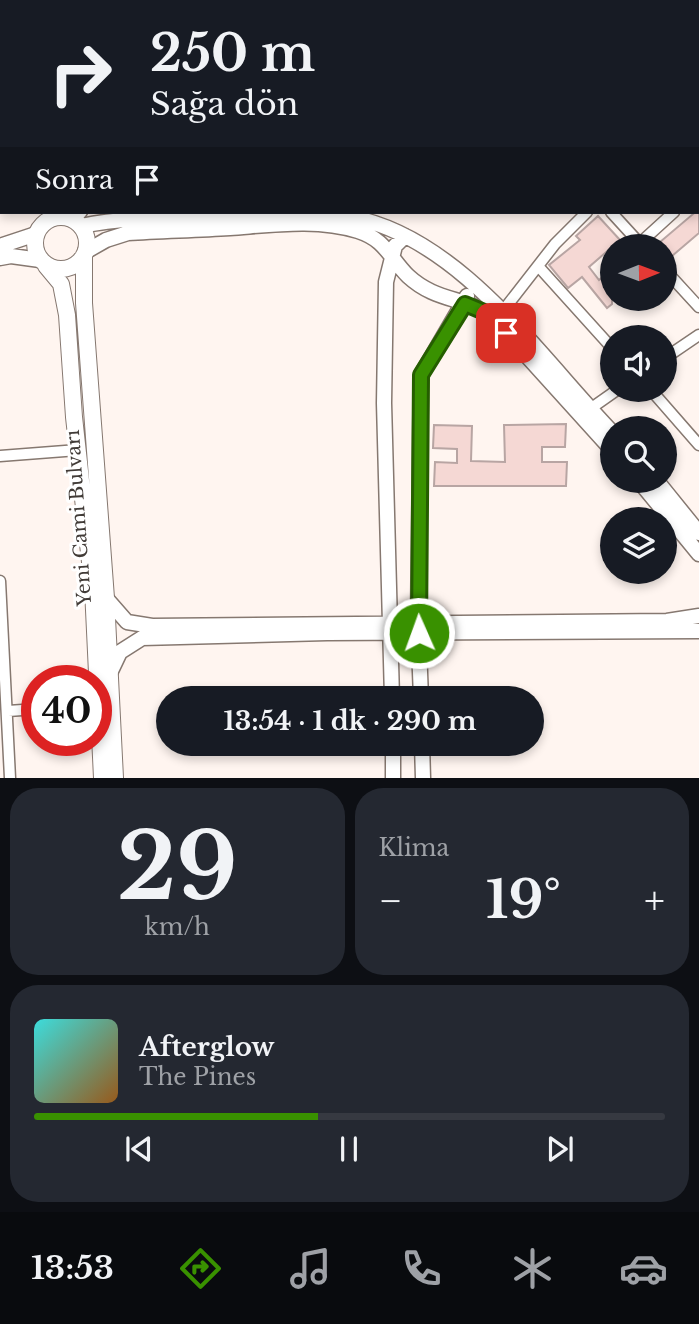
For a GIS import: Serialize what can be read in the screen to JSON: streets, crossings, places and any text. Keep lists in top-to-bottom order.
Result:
{
  "streets": {
    "main road": ["Yeni Cami Bulvarı"]
  },
  "north": "right",
  "page": {
    "turn": ["250 m", "Sağa dön"],
    "then": "Sonra",
    "limit": "40",
    "trip": "13:54 · 1 dk · 290 m",
    "tile": [
      ["29", "km/h"],
      "Klima"
    ],
    "heat": ["−", "19°", "+"],
    "song": ["Afterglow", "The Pines"],
    "tabs": "13:53"
  }
}
